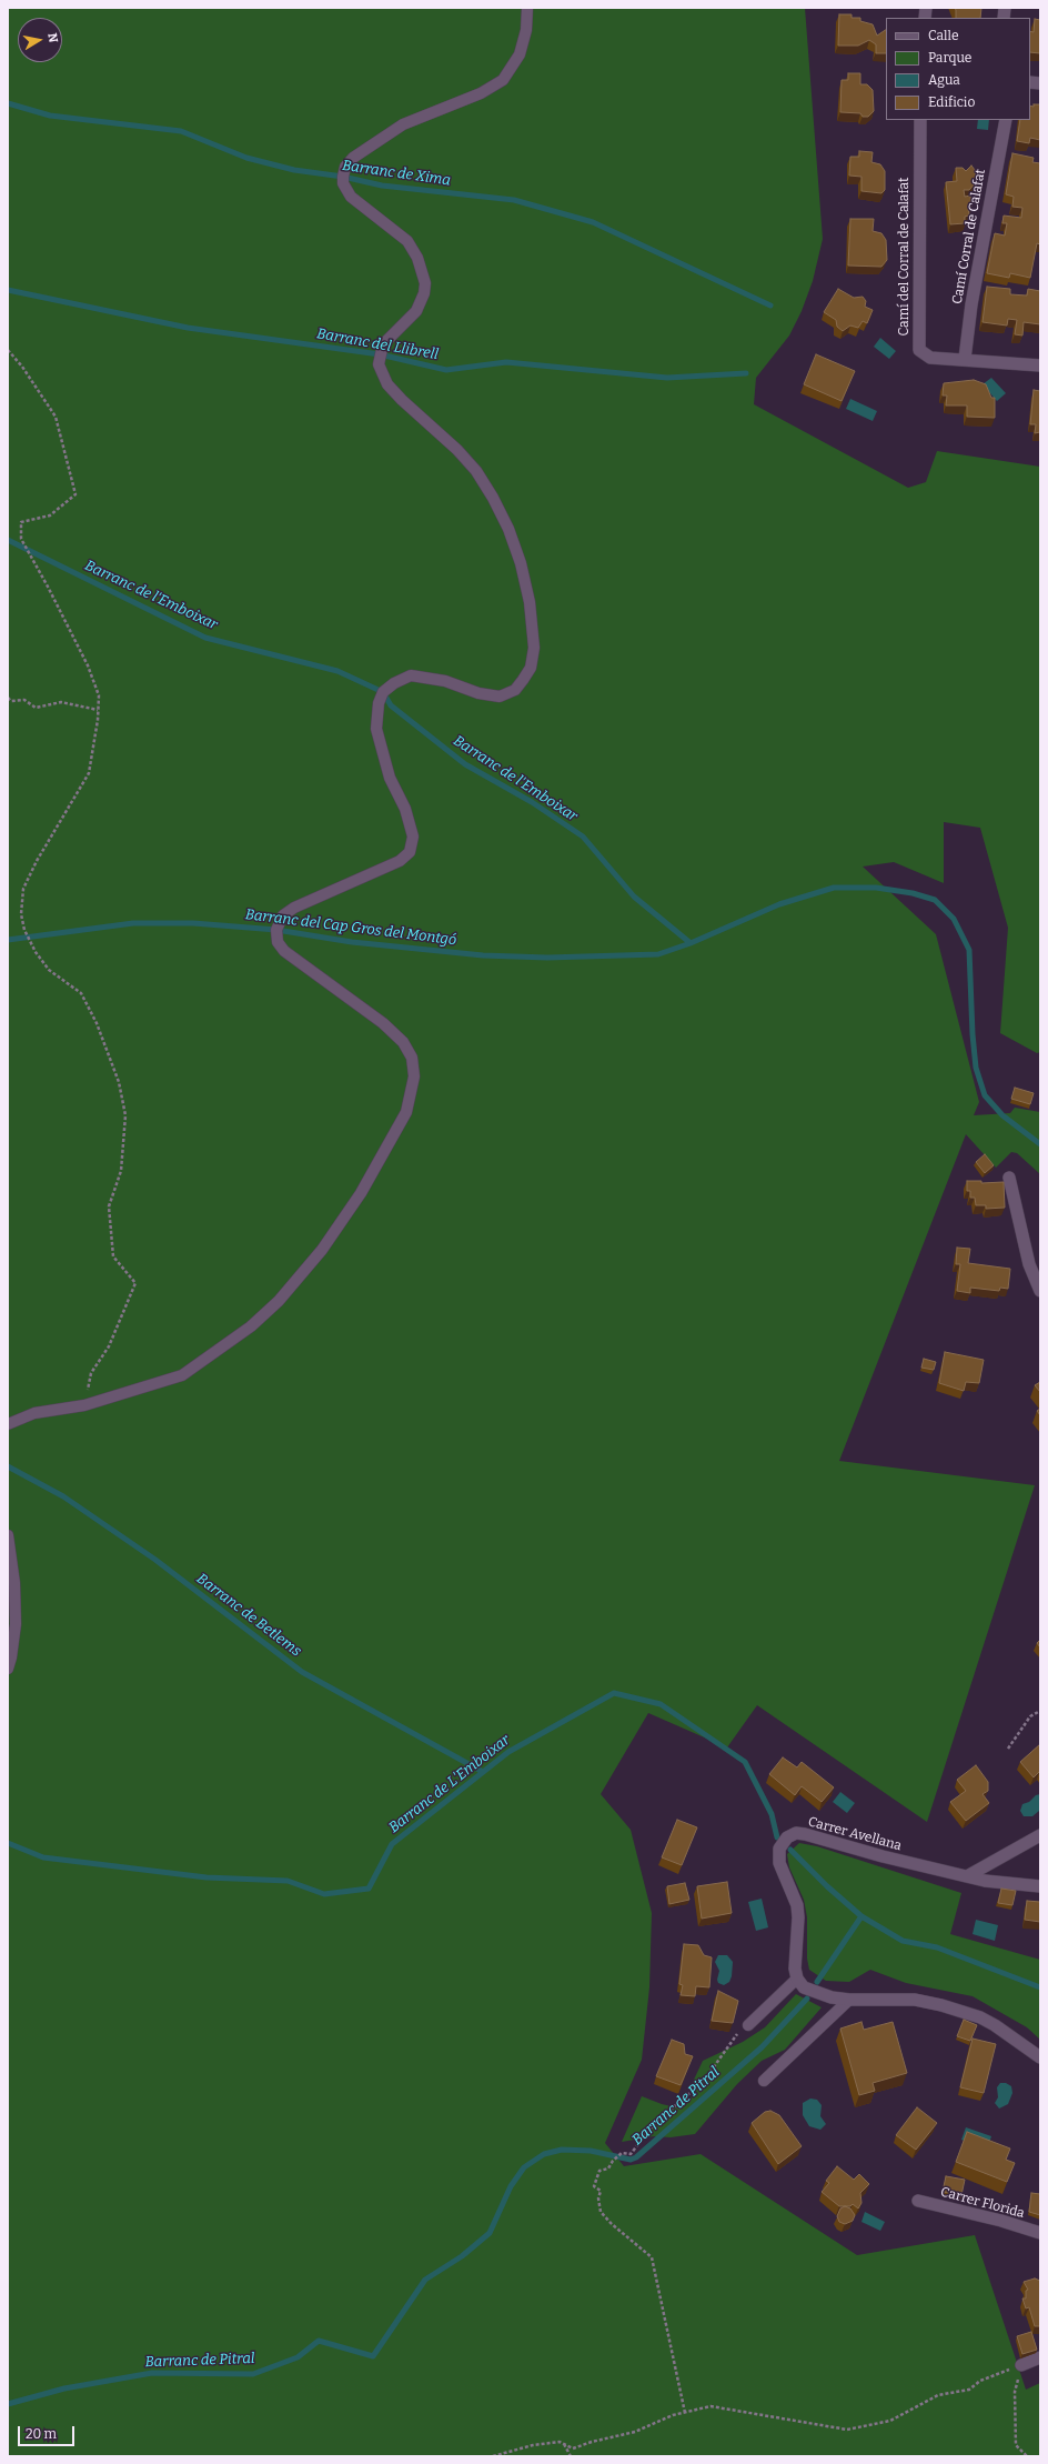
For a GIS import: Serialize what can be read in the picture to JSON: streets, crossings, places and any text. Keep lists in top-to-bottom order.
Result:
{
  "streets": {
    "street": [
      "Camí Corral de Calafat",
      "Camí del Corral de Calafat",
      "Carrer Avellana",
      "Carrer Florida"
    ]
  },
  "crossings": [
    ["Camí Corral de Calafat", "Camí del Corral de Calafat"]
  ],
  "water": [
    "Barranc de Xima",
    "Barranc del Llibrell",
    "Barranc de l'Emboixar",
    "Barranc del Cap Gros del Montgó",
    "Barranc de Betlems",
    "Barranc de L'Emboixar",
    "Barranc de Pitral"
  ],
  "legend": [
    "Calle",
    "Parque",
    "Agua",
    "Edificio"
  ],
  "scale_bar": "20 m",
  "north": "right"
}
